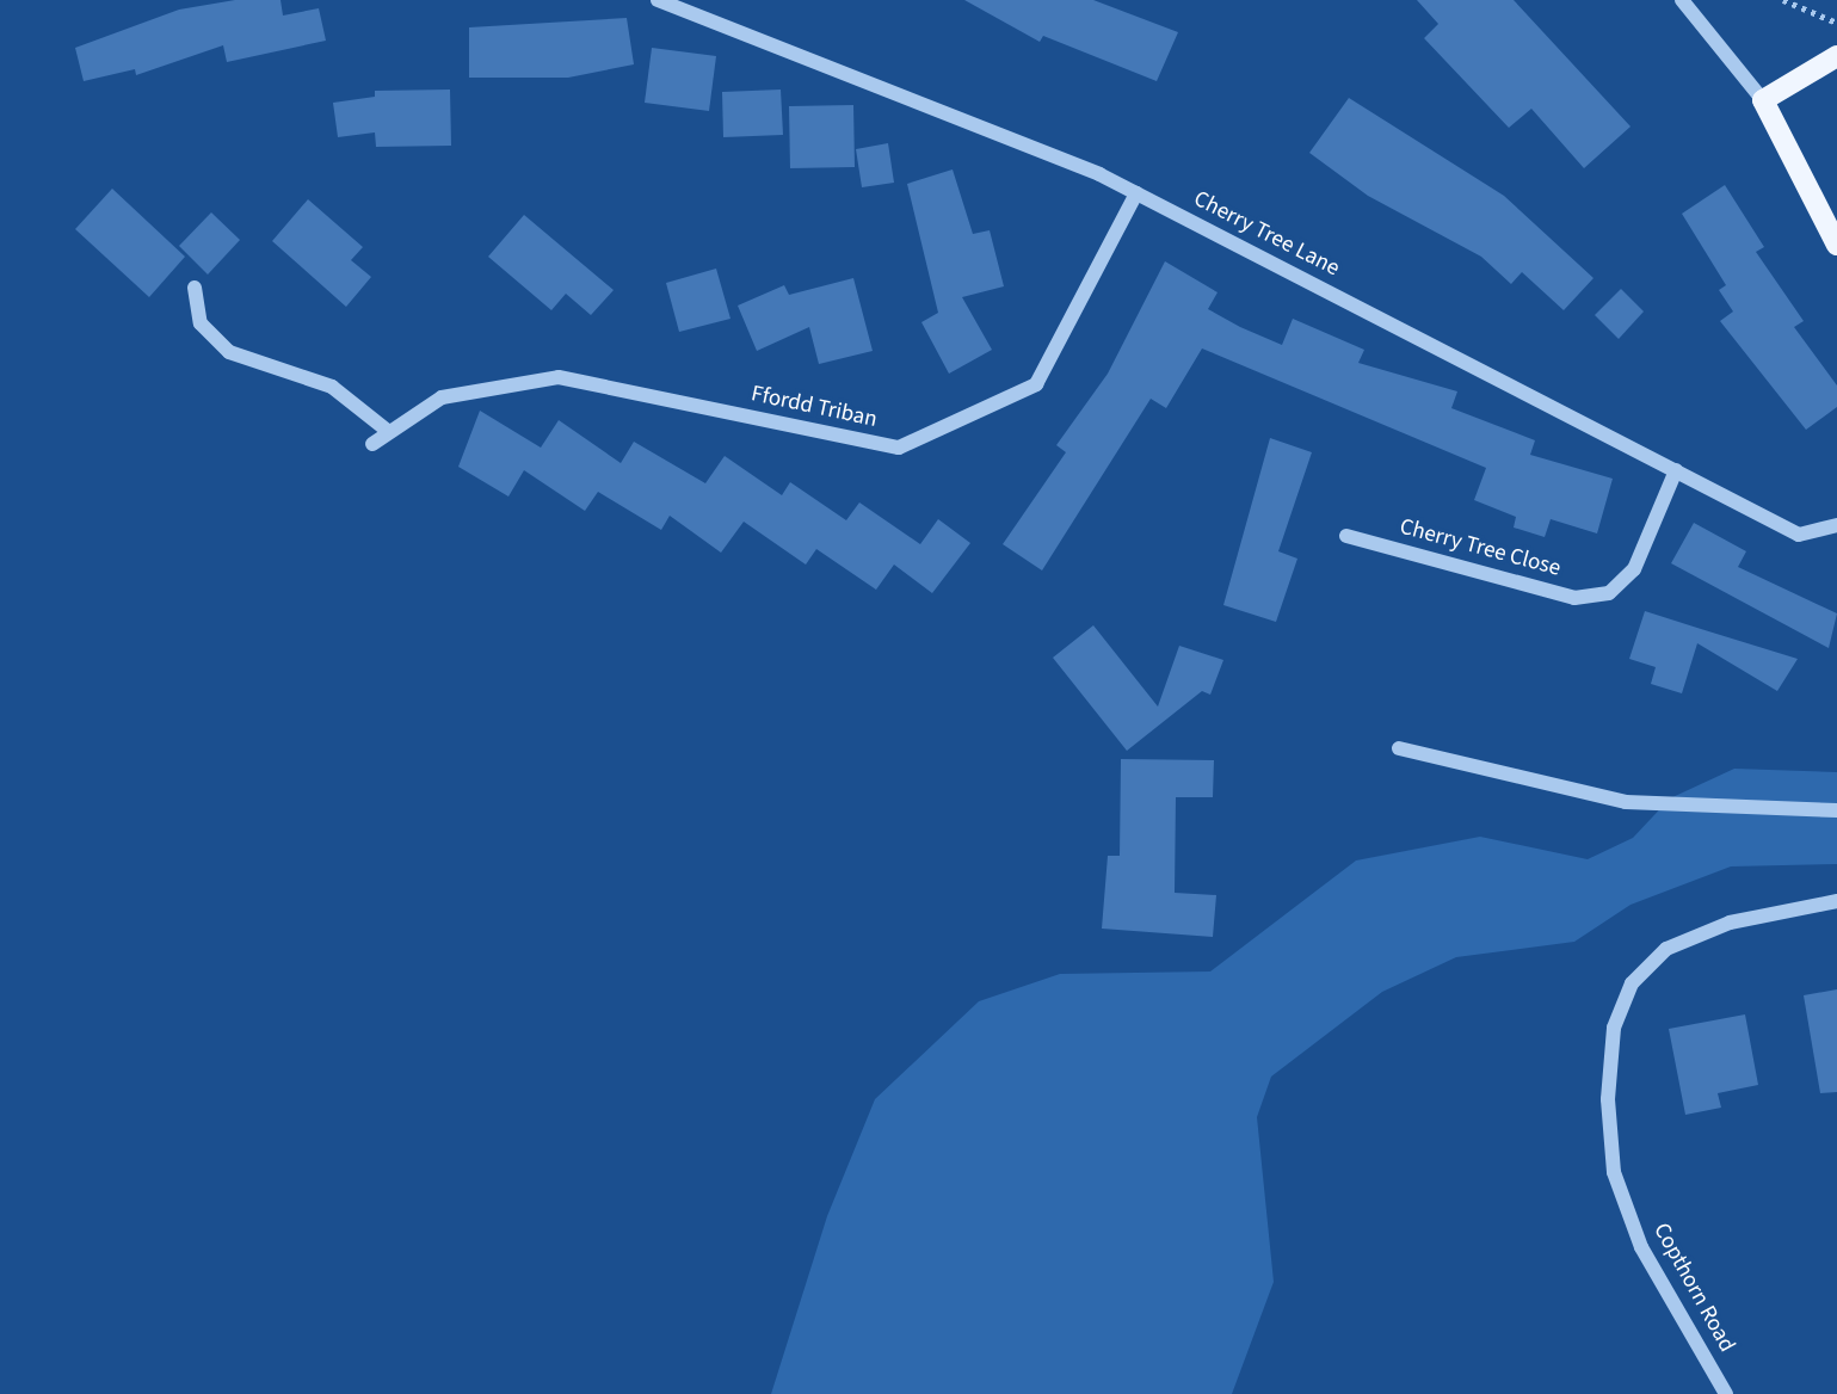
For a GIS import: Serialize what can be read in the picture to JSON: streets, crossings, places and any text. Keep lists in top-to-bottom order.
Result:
{
  "streets": {
    "street": [
      "Cherry Tree Lane",
      "Ffordd Triban",
      "Cherry Tree Close",
      "Copthorn Road"
    ]
  },
  "crossings": [
    ["Cherry Tree Lane", "Ffordd Triban"],
    ["Cherry Tree Lane", "Cherry Tree Close"]
  ]
}
